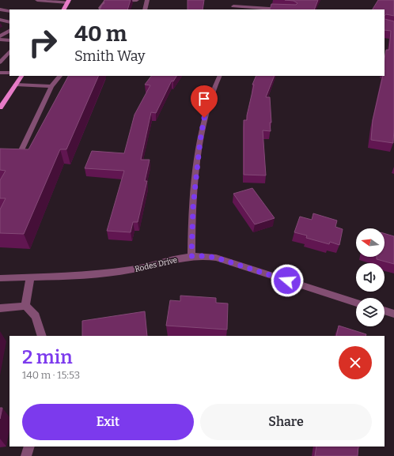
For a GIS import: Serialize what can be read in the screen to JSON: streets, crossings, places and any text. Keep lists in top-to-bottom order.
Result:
{
  "streets": {
    "street": ["Rodes Drive"]
  },
  "north": "left",
  "page": {
    "turn": ["40 m", "Smith Way"],
    "heading": ["2 min", "140 m · 15:53"],
    "buttons": ["Exit", "Share"]
  }
}
